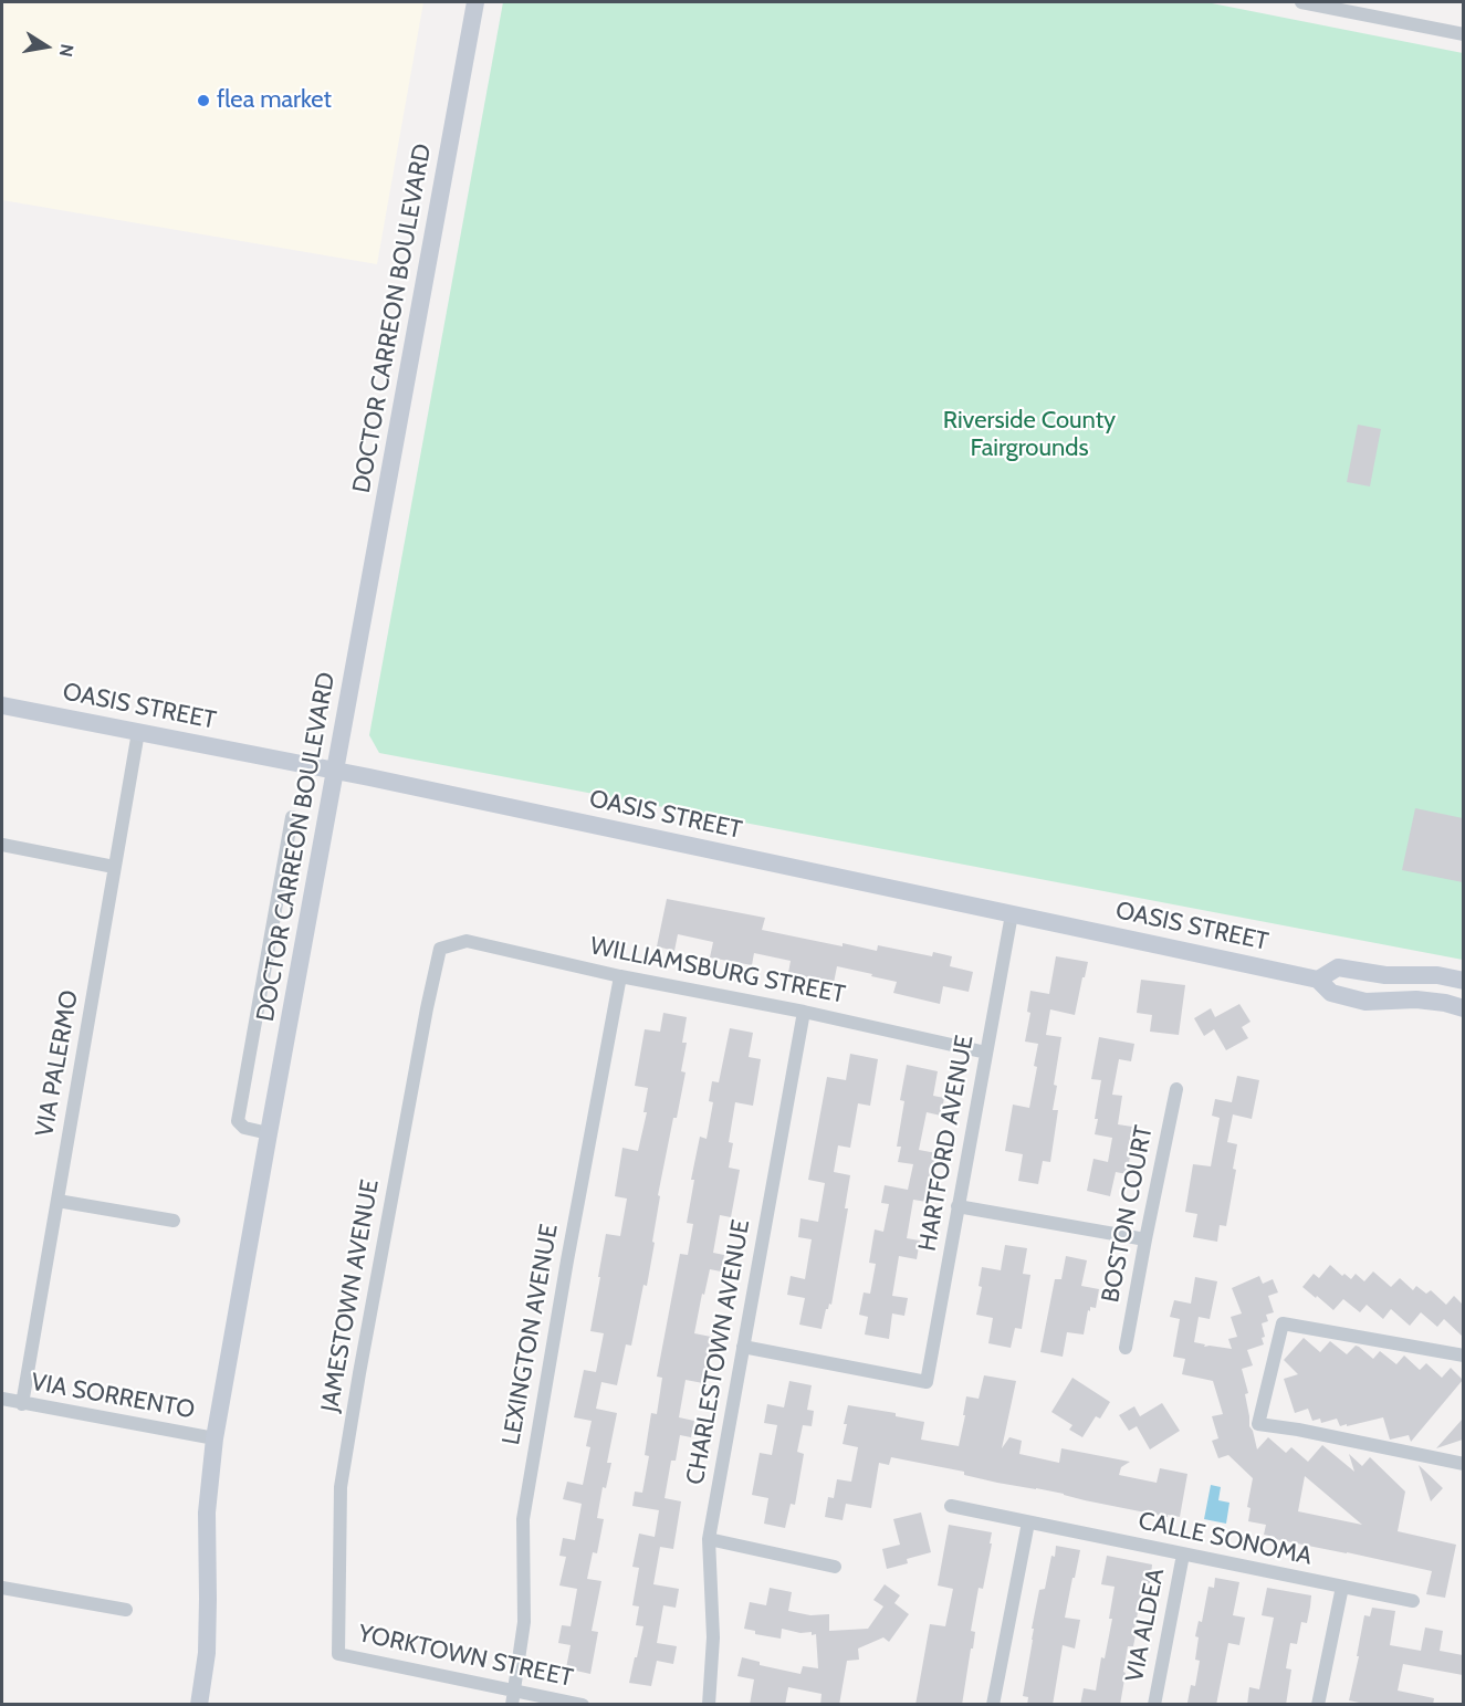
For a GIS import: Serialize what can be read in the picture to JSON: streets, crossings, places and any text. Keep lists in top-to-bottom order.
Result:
{
  "streets": {
    "main road": ["DOCTOR CARREON BOULEVARD", "OASIS STREET"],
    "street": [
      "WILLIAMSBURG STREET",
      "VIA PALERMO",
      "HARTFORD AVENUE",
      "BOSTON COURT",
      "JAMESTOWN AVENUE",
      "LEXINGTON AVENUE",
      "CHARLESTOWN AVENUE",
      "VIA SORRENTO",
      "CALLE SONOMA",
      "VIA ALDEA",
      "YORKTOWN STREET"
    ]
  },
  "crossings": [
    ["DOCTOR CARREON BOULEVARD", "OASIS STREET"],
    ["DOCTOR CARREON BOULEVARD", "VIA SORRENTO"],
    ["OASIS STREET", "VIA PALERMO"],
    ["OASIS STREET", "HARTFORD AVENUE"],
    ["WILLIAMSBURG STREET", "HARTFORD AVENUE"],
    ["WILLIAMSBURG STREET", "JAMESTOWN AVENUE"],
    ["WILLIAMSBURG STREET", "LEXINGTON AVENUE"],
    ["WILLIAMSBURG STREET", "CHARLESTOWN AVENUE"],
    ["VIA PALERMO", "VIA SORRENTO"],
    ["HARTFORD AVENUE", "CHARLESTOWN AVENUE"],
    ["JAMESTOWN AVENUE", "YORKTOWN STREET"],
    ["LEXINGTON AVENUE", "YORKTOWN STREET"],
    ["CALLE SONOMA", "VIA ALDEA"]
  ],
  "parks": ["Riverside County Fairgrounds"],
  "places": ["flea market"],
  "north": "right"
}
